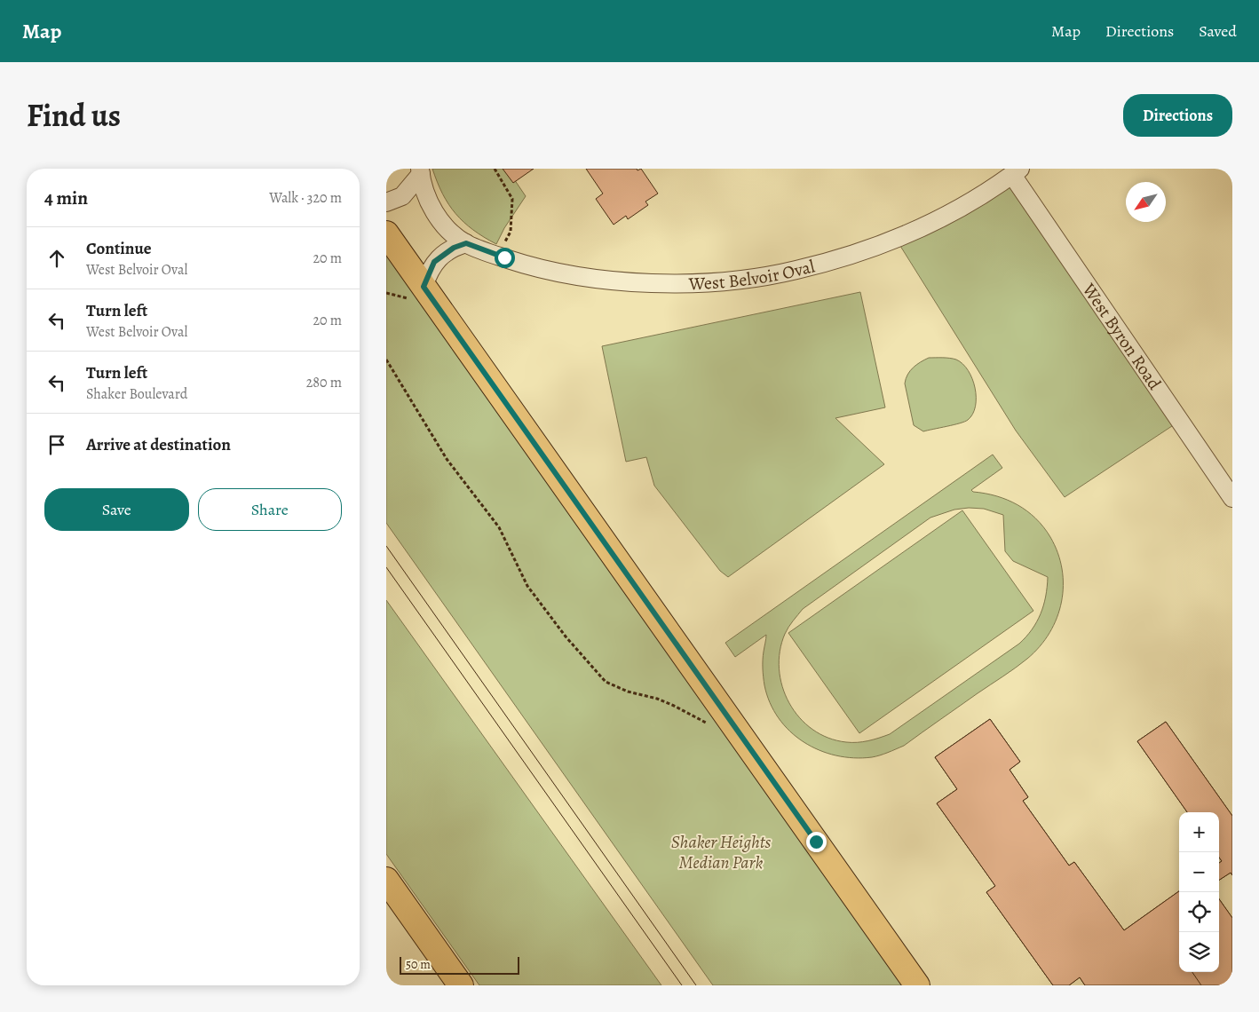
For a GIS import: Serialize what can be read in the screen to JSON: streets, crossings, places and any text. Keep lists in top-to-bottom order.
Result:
{
  "streets": {
    "street": ["West Belvoir Oval", "West Byron Road"]
  },
  "crossings": [
    ["West Belvoir Oval", "West Byron Road"]
  ],
  "parks": ["Shaker Heights Median Park"],
  "scale_bar": "50 m",
  "north": "bottom left",
  "page": {
    "header": "Map",
    "nav": ["Map", "Directions", "Saved"],
    "title": "Find us",
    "buttons": [
      "Directions",
      ["Save", "Share"]
    ],
    "heading": ["4 min", "Walk · 320 m"],
    "list": [
      ["Continue", "West Belvoir Oval", "20 m"],
      ["Turn left", "West Belvoir Oval", "20 m"],
      ["Turn left", "Shaker Boulevard", "280 m"],
      "Arrive at destination"
    ],
    "map_buttons": ["+", "−"],
    "scale": "50 m"
  }
}
